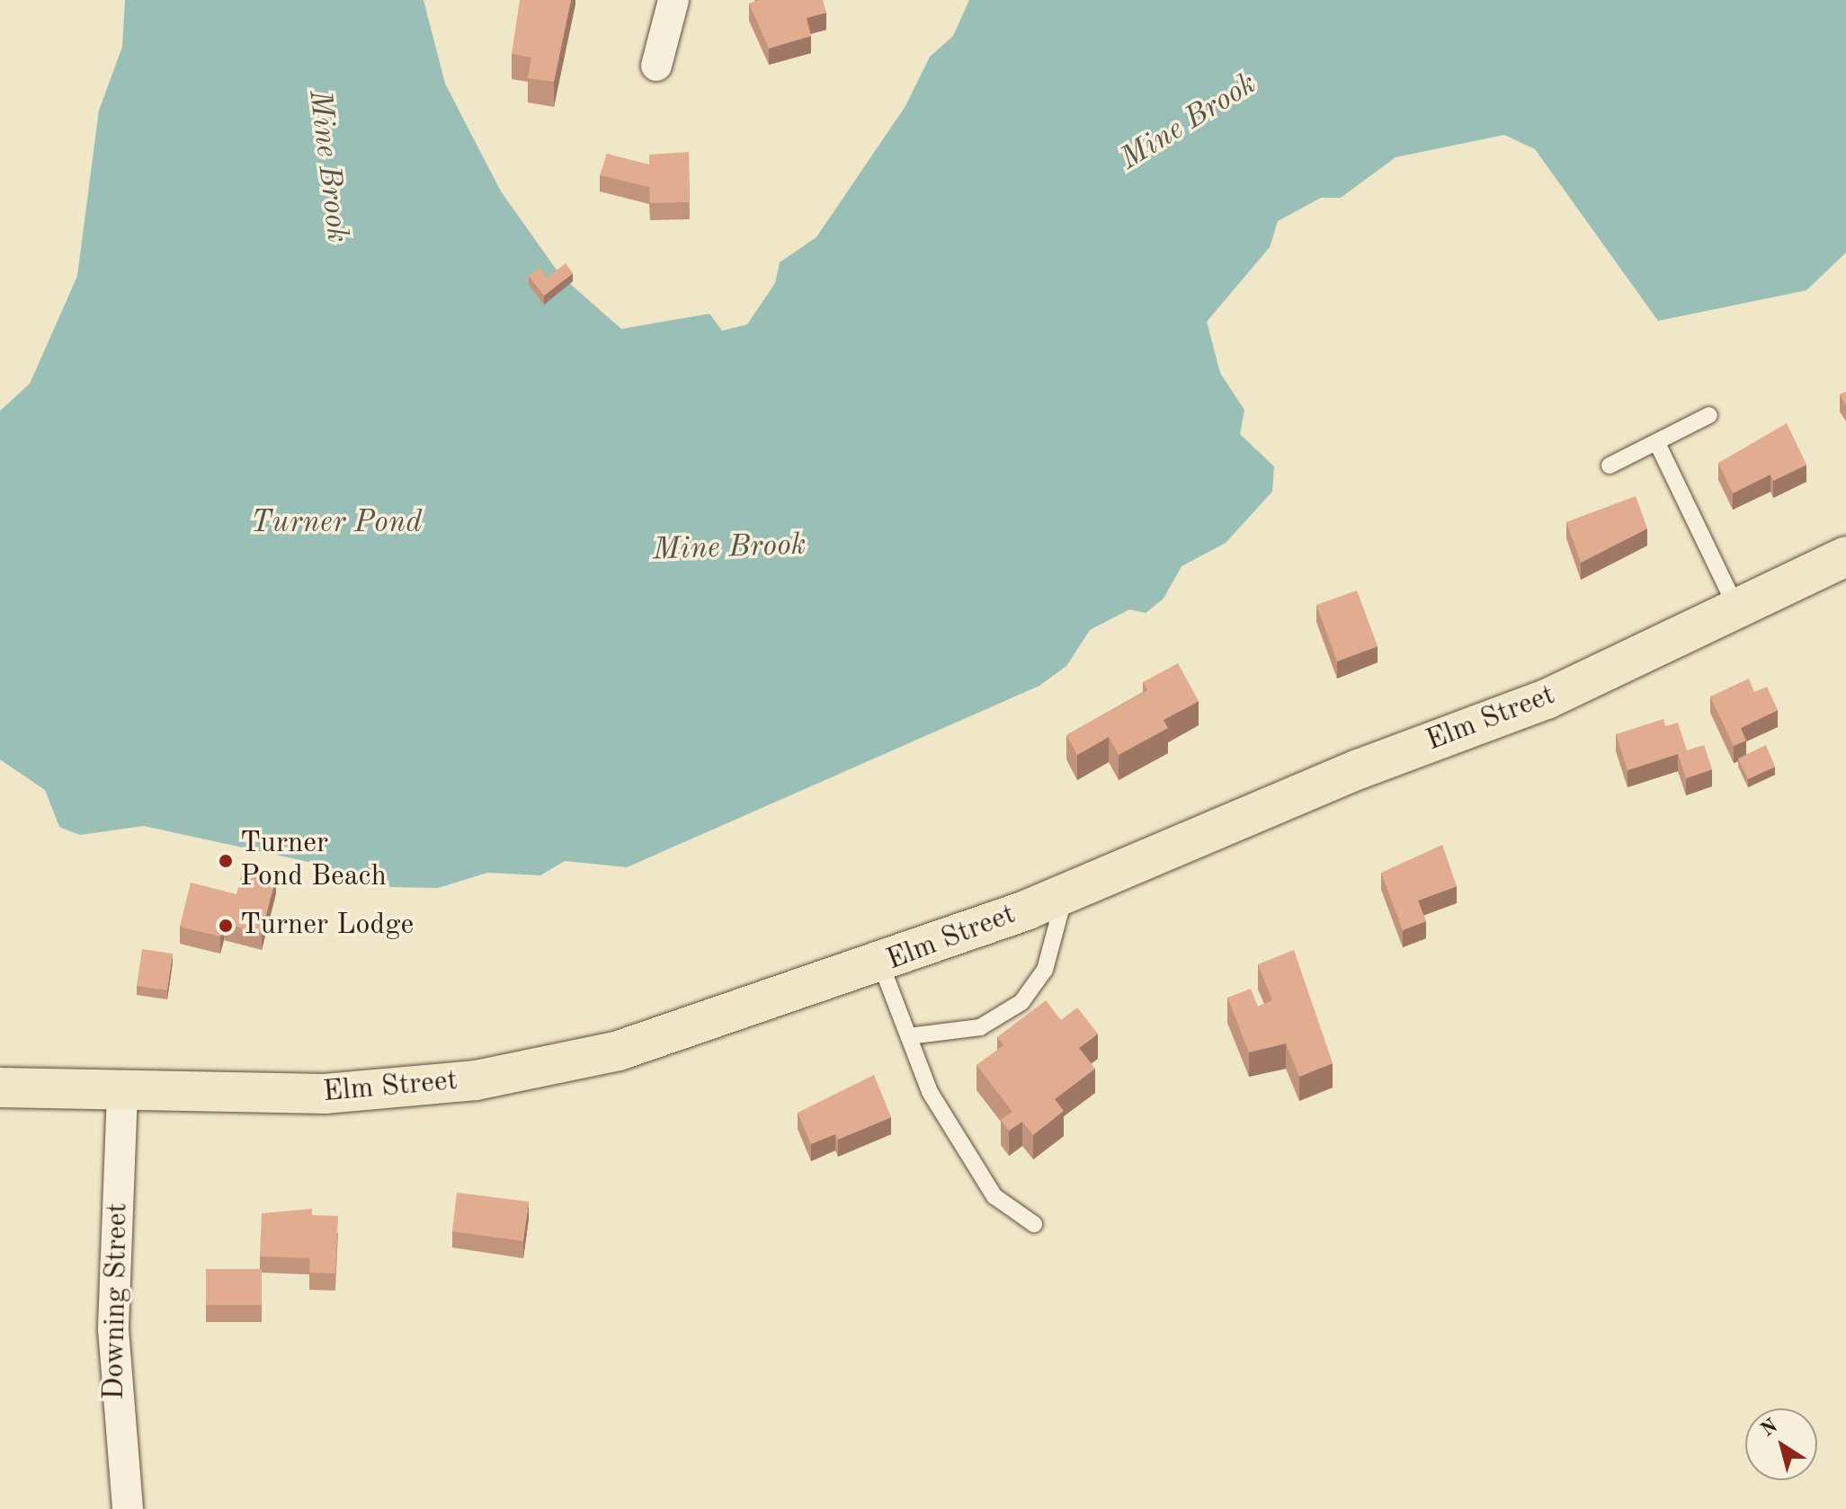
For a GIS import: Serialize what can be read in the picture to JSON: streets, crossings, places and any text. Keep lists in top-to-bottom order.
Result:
{
  "streets": {
    "main road": ["Elm Street"],
    "street": ["Downing Street"]
  },
  "crossings": [
    ["Elm Street", "Downing Street"]
  ],
  "water": ["Mine Brook", "Turner Pond"],
  "places": ["Turner Pond Beach", "Turner Lodge"],
  "north": "top left"
}
